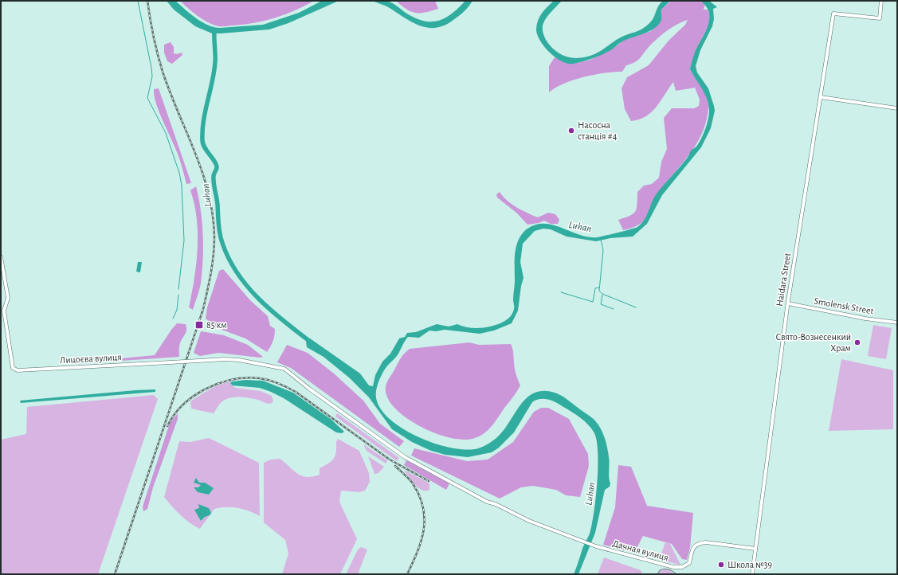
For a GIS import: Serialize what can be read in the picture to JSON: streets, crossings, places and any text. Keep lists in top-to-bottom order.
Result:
{
  "streets": {
    "street": [
      "Haidara Street",
      "Smolensk Street",
      "Лицоєва вулиця",
      "Дачная вулиця"
    ]
  },
  "crossings": [
    ["Haidara Street", "Smolensk Street"],
    ["Haidara Street", "Дачная вулиця"],
    ["Лицоєва вулиця", "Дачная вулиця"]
  ],
  "water": ["Luhan"],
  "places": {
    "other": ["Насосна станція #4", "Свято-Вознесенкий Храм", "Школа №39"],
    "transit": ["85 км"]
  }
}
